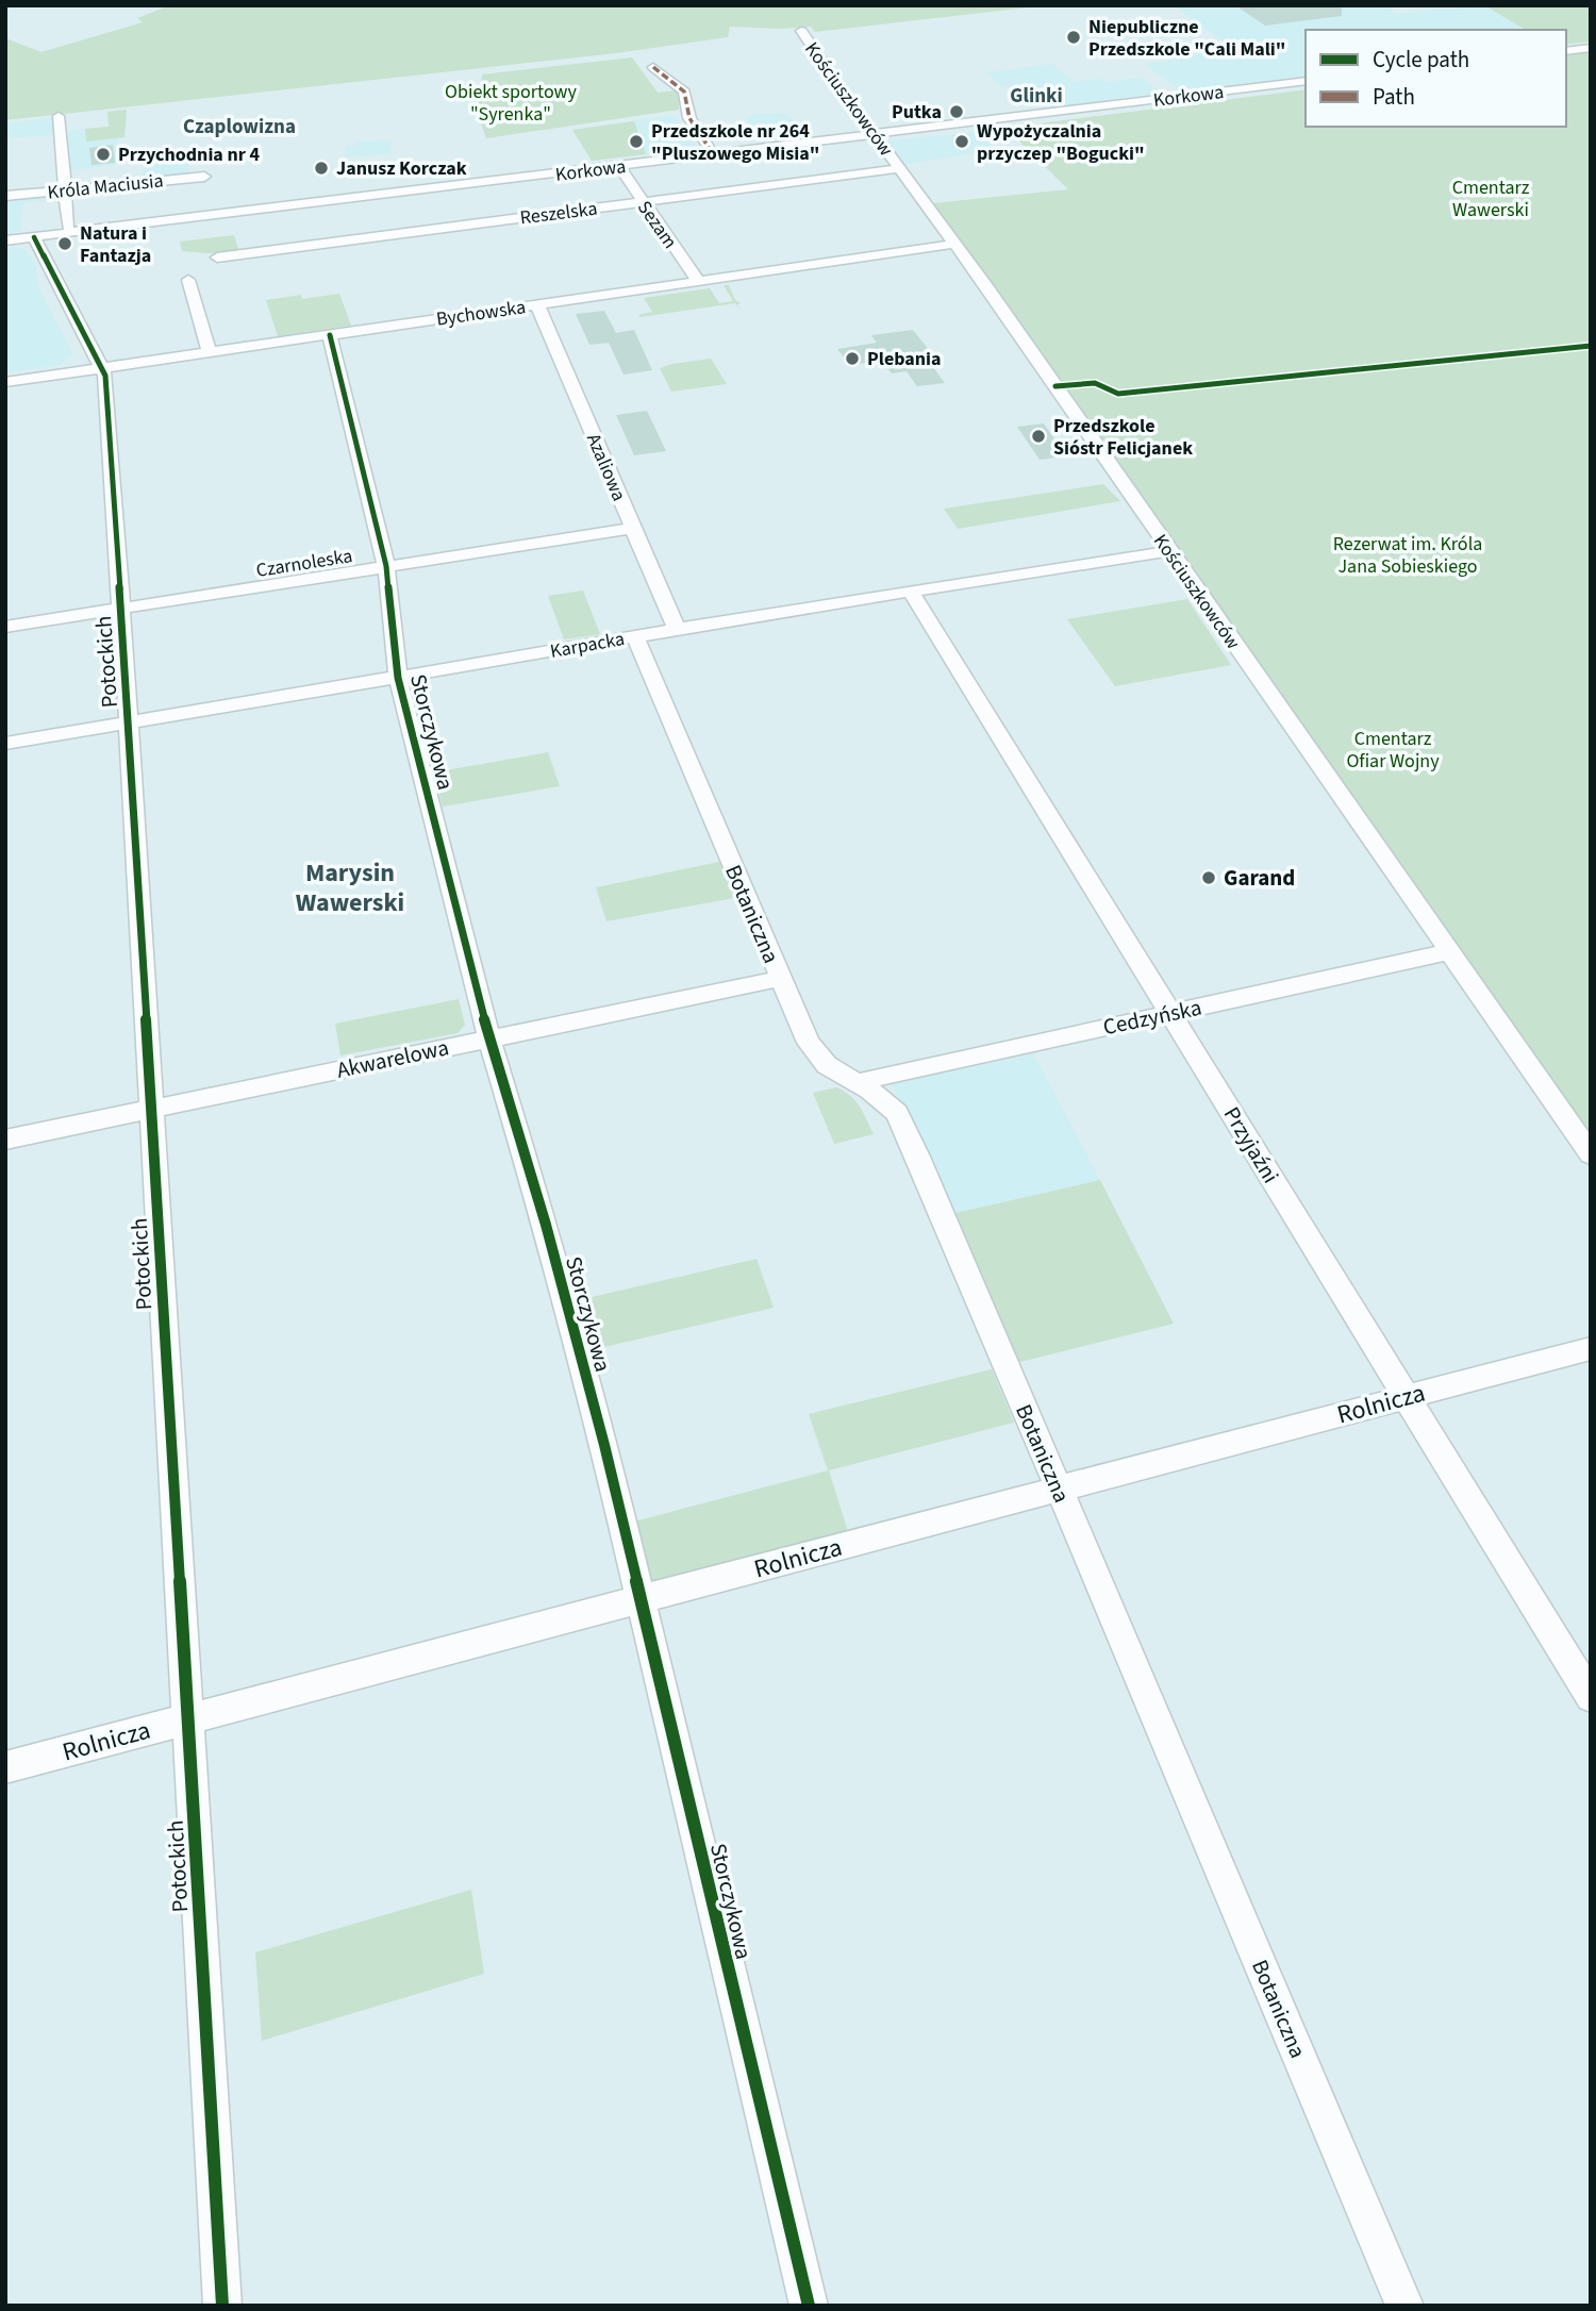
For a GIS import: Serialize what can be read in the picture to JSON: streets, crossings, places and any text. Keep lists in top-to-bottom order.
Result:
{
  "streets": {
    "street": [
      "Korkowa",
      "Kościuszkowców",
      "Króla Maciusia",
      "Reszelska",
      "Sezam",
      "Bychowska",
      "Azaliowa",
      "Czarnoleska",
      "Karpacka",
      "Potockich",
      "Storczykowa",
      "Botaniczna",
      "Cedzyńska",
      "Akwarelowa",
      "Przyjaźni",
      "Rolnicza"
    ]
  },
  "crossings": [
    ["Korkowa", "Kościuszkowców"],
    ["Korkowa", "Sezam"],
    ["Korkowa", "Potockich"],
    ["Kościuszkowców", "Reszelska"],
    ["Kościuszkowców", "Bychowska"],
    ["Kościuszkowców", "Karpacka"],
    ["Kościuszkowców", "Cedzyńska"],
    ["Reszelska", "Sezam"],
    ["Sezam", "Bychowska"],
    ["Bychowska", "Azaliowa"],
    ["Bychowska", "Potockich"],
    ["Bychowska", "Storczykowa"],
    ["Azaliowa", "Czarnoleska"],
    ["Azaliowa", "Karpacka"],
    ["Czarnoleska", "Potockich"],
    ["Czarnoleska", "Storczykowa"],
    ["Karpacka", "Potockich"],
    ["Karpacka", "Storczykowa"],
    ["Karpacka", "Botaniczna"],
    ["Karpacka", "Przyjaźni"],
    ["Potockich", "Akwarelowa"],
    ["Potockich", "Rolnicza"],
    ["Storczykowa", "Akwarelowa"],
    ["Storczykowa", "Rolnicza"],
    ["Botaniczna", "Cedzyńska"],
    ["Botaniczna", "Akwarelowa"],
    ["Botaniczna", "Rolnicza"],
    ["Cedzyńska", "Przyjaźni"],
    ["Przyjaźni", "Rolnicza"]
  ],
  "districts": ["Glinki", "Czaplowizna", "Marysin Wawerski"],
  "parks": [
    "Obiekt sportowy \"Syrenka\"",
    "Cmentarz Wawerski",
    "Rezerwat im. Króla Jana Sobieskiego",
    "Cmentarz Ofiar Wojny"
  ],
  "places": [
    "Niepubliczne Przedszkole \"Cali Mali\"",
    "Putka",
    "Przedszkole nr 264 \"Pluszowego Misia\"",
    "Wypożyczalnia przyczep \"Bogucki\"",
    "Przychodnia nr 4",
    "Janusz Korczak",
    "Natura i Fantazja",
    "Plebania",
    "Przedszkole Sióstr Felicjanek",
    "Garand"
  ],
  "legend": ["Cycle path", "Path"]
}
